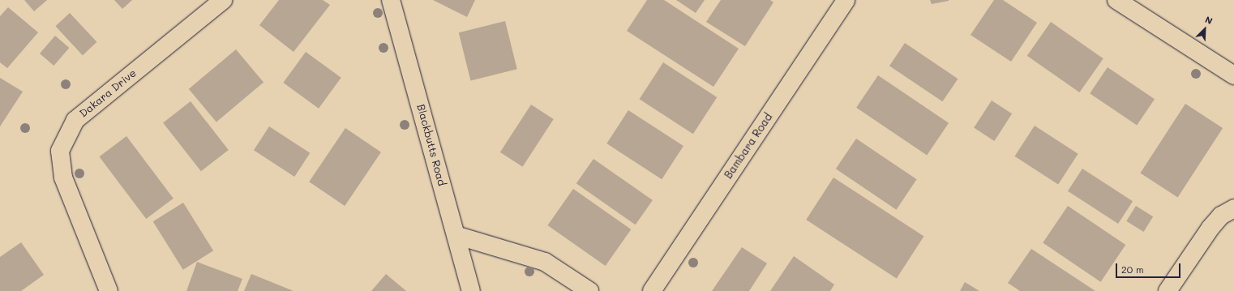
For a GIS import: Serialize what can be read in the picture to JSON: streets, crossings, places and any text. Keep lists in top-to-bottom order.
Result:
{
  "streets": {
    "street": ["Dakara Drive", "Blackbutts Road", "Bambara Road"]
  },
  "scale_bar": "20 m",
  "north": "top right"
}
